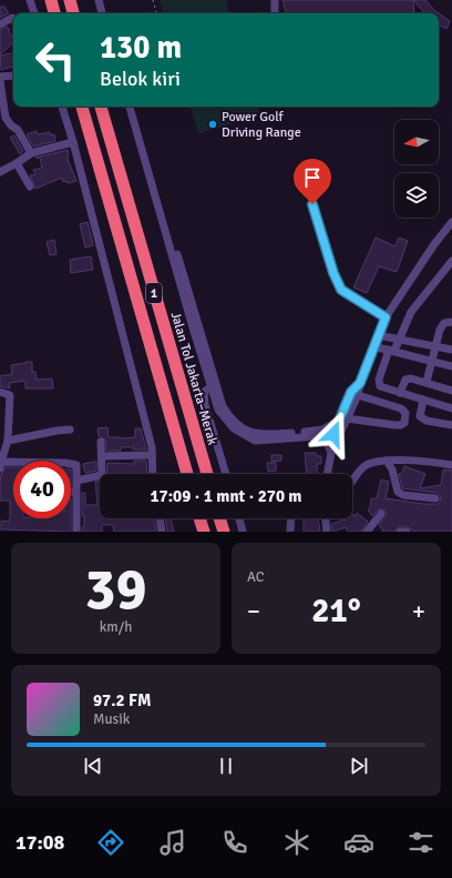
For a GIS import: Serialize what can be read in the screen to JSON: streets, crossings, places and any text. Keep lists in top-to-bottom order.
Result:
{
  "streets": {
    "highway": ["1", "Jalan Tol Jakarta–Merak"]
  },
  "places": ["Power Golf Driving Range"],
  "north": "left",
  "page": {
    "turn": ["130 m", "Belok kiri"],
    "limit": "40",
    "trip": "17:09 · 1 mnt · 270 m",
    "tile": [
      ["39", "km/h"],
      "AC"
    ],
    "heat": ["−", "21°", "+"],
    "song": ["97.2 FM", "Musik"],
    "tabs": "17:08"
  }
}
